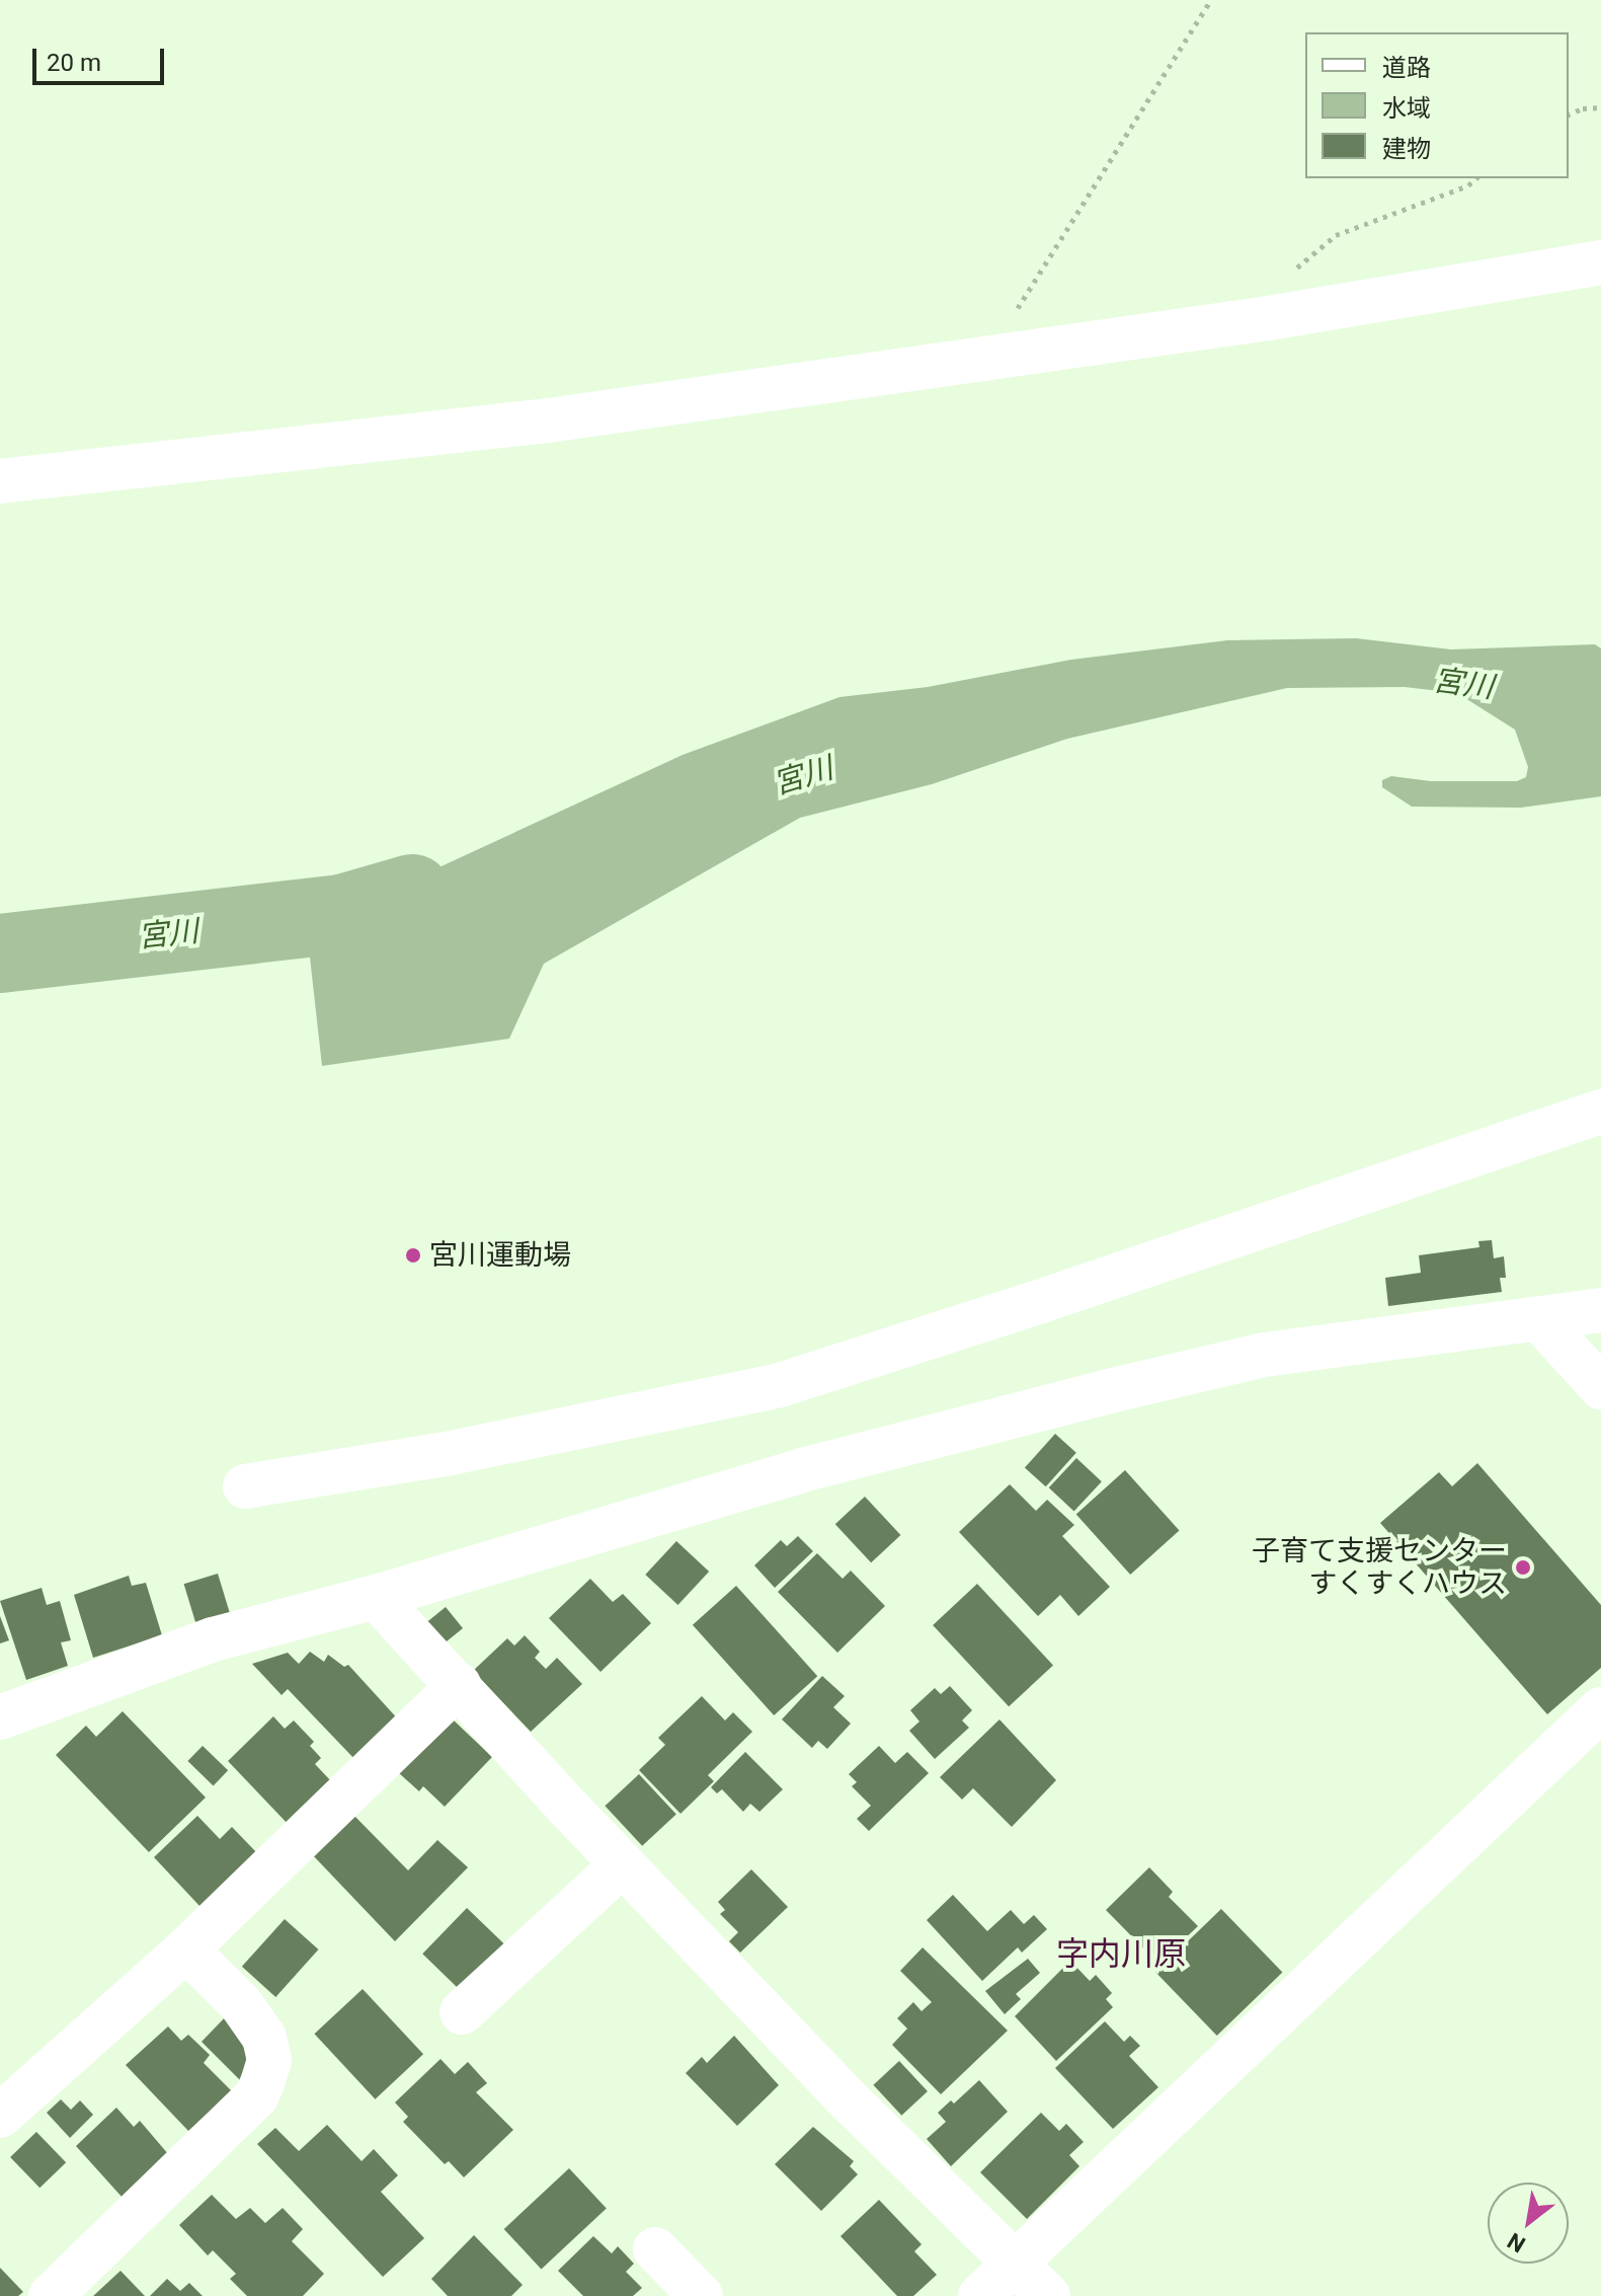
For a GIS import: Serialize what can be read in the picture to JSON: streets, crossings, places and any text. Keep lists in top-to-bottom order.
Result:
{
  "districts": ["字内川原"],
  "water": ["宮川"],
  "places": ["宮川運動場", "子育て支援センター すくすくハウス"],
  "legend": ["道路", "水域", "建物"],
  "scale_bar": "20 m",
  "north": "bottom left"
}
